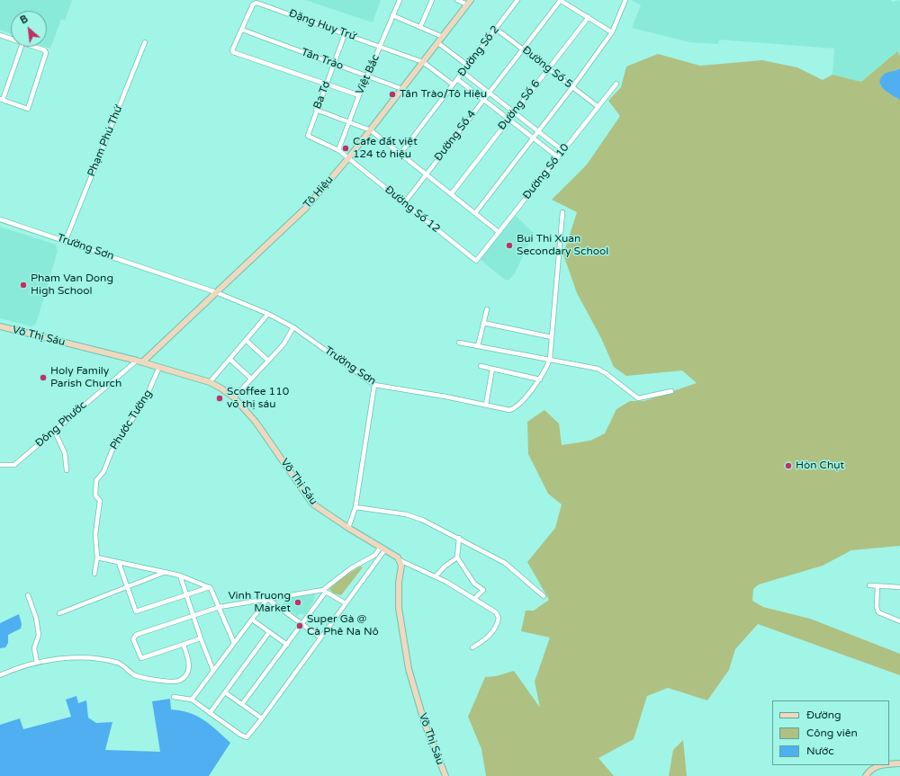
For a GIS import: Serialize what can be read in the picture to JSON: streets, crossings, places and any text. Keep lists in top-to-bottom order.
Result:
{
  "streets": {
    "main road": ["Tô Hiệu", "Võ Thị Sáu"],
    "street": [
      "Đặng Huy Trứ",
      "Đường Số 2",
      "Tân Trào",
      "Đường Số 5",
      "Việt Bắc",
      "Ba Tơ",
      "Đường Số 6",
      "Đường Số 4",
      "Phạm Phú Thứ",
      "Đường Số 10",
      "Đường Số 12",
      "Trường Sơn",
      "Phước Tường",
      "Đông Phước"
    ]
  },
  "crossings": [
    ["Đặng Huy Trứ", "Đường Số 2"],
    ["Đặng Huy Trứ", "Tân Trào"],
    ["Đặng Huy Trứ", "Việt Bắc"],
    ["Đặng Huy Trứ", "Ba Tơ"],
    ["Đặng Huy Trứ", "Tô Hiệu"],
    ["Đường Số 2", "Đường Số 5"],
    ["Tân Trào", "Việt Bắc"],
    ["Tân Trào", "Ba Tơ"],
    ["Tân Trào", "Tô Hiệu"],
    ["Đường Số 5", "Đường Số 6"],
    ["Đường Số 5", "Đường Số 4"],
    ["Đường Số 5", "Đường Số 10"],
    ["Việt Bắc", "Đường Số 12"],
    ["Ba Tơ", "Đường Số 12"],
    ["Đường Số 4", "Đường Số 12"],
    ["Phạm Phú Thứ", "Trường Sơn"],
    ["Đường Số 10", "Đường Số 12"],
    ["Tô Hiệu", "Đường Số 12"],
    ["Tô Hiệu", "Trường Sơn"],
    ["Tô Hiệu", "Võ Thị Sáu"],
    ["Tô Hiệu", "Đông Phước"],
    ["Võ Thị Sáu", "Phước Tường"],
    ["Võ Thị Sáu", "Đông Phước"]
  ],
  "places": [
    "Tân Trào/Tô Hiệu",
    "Cafe đất việt 124 tô hiệu",
    "Bui Thi Xuan Secondary School",
    "Pham Van Dong High School",
    "Holy Family Parish Church",
    "Scoffee 110 võ thị sáu",
    "Hòn Chụt",
    "Vinh Truong Market",
    "Super Gà @ Cà Phê Na Nô"
  ],
  "legend": ["Đường", "Công viên", "Nước"],
  "north": "top left"
}
